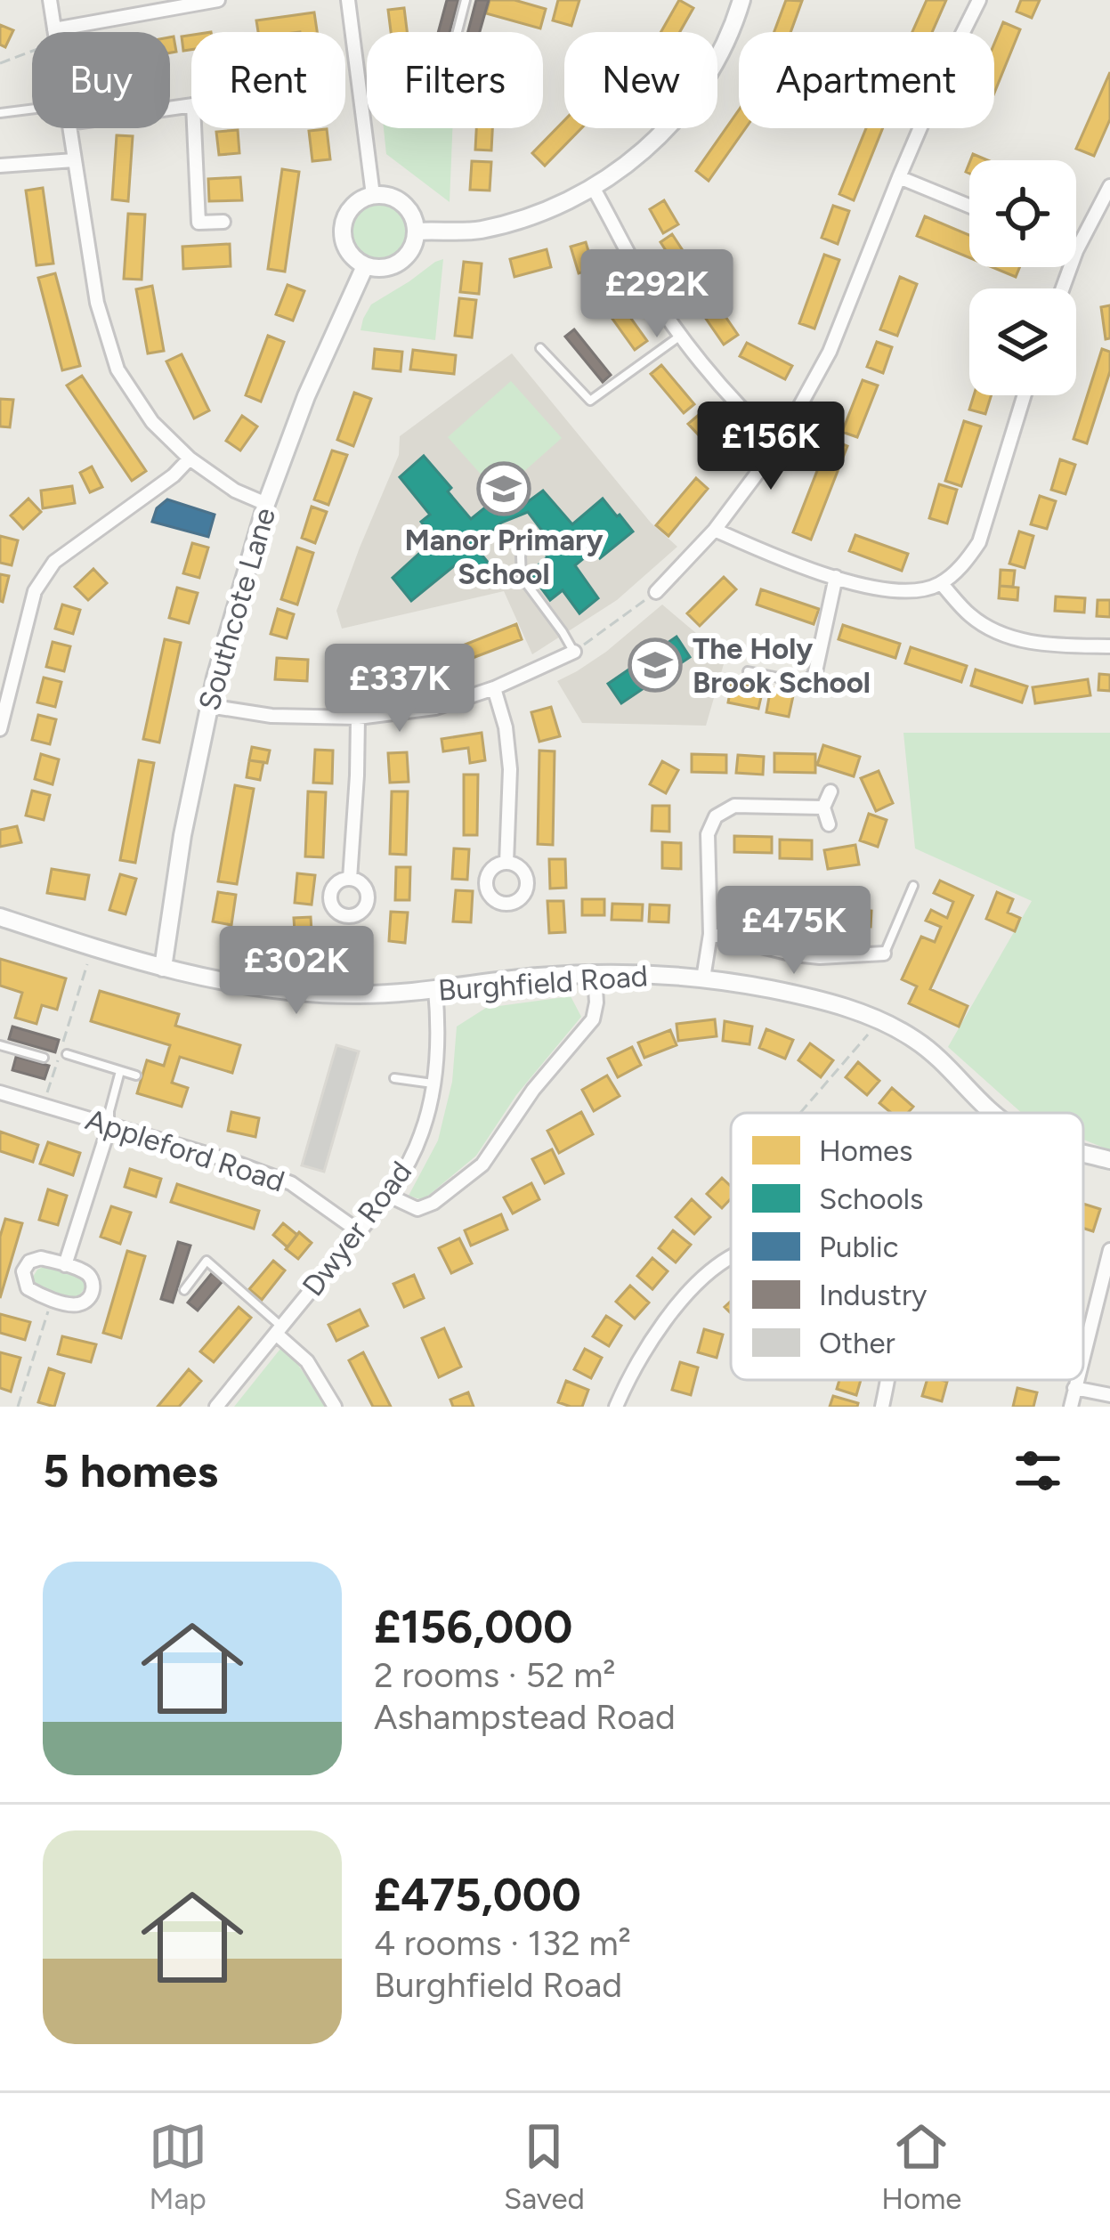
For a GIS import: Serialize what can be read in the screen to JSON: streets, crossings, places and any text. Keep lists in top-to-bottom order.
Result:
{
  "streets": {
    "street": [
      "Southcote Lane",
      "Burghfield Road",
      "Appleford Road",
      "Dwyer Road"
    ]
  },
  "crossings": [
    ["Southcote Lane", "Burghfield Road"],
    ["Burghfield Road", "Dwyer Road"],
    ["Appleford Road", "Dwyer Road"]
  ],
  "places": {
    "school or university": ["Manor Primary School", "The Holy Brook School"]
  },
  "legend": [
    "Homes",
    "Schools",
    "Public",
    "Industry",
    "Other"
  ],
  "page": {
    "chip": [
      "Buy",
      "Rent",
      "Filters",
      "New",
      "Apartment"
    ],
    "price": [
      "£292K",
      "£156K",
      "£337K",
      "£475K",
      "£302K"
    ],
    "heading": "5 homes",
    "list": [
      {
        "name": "£156,000",
        "note": "2 rooms · 52 m² · Ashampstead Road"
      },
      {
        "name": "£475,000",
        "note": "4 rooms · 132 m² · Burghfield Road"
      }
    ],
    "tabs": ["Map", "Saved", "Home"]
  }
}
